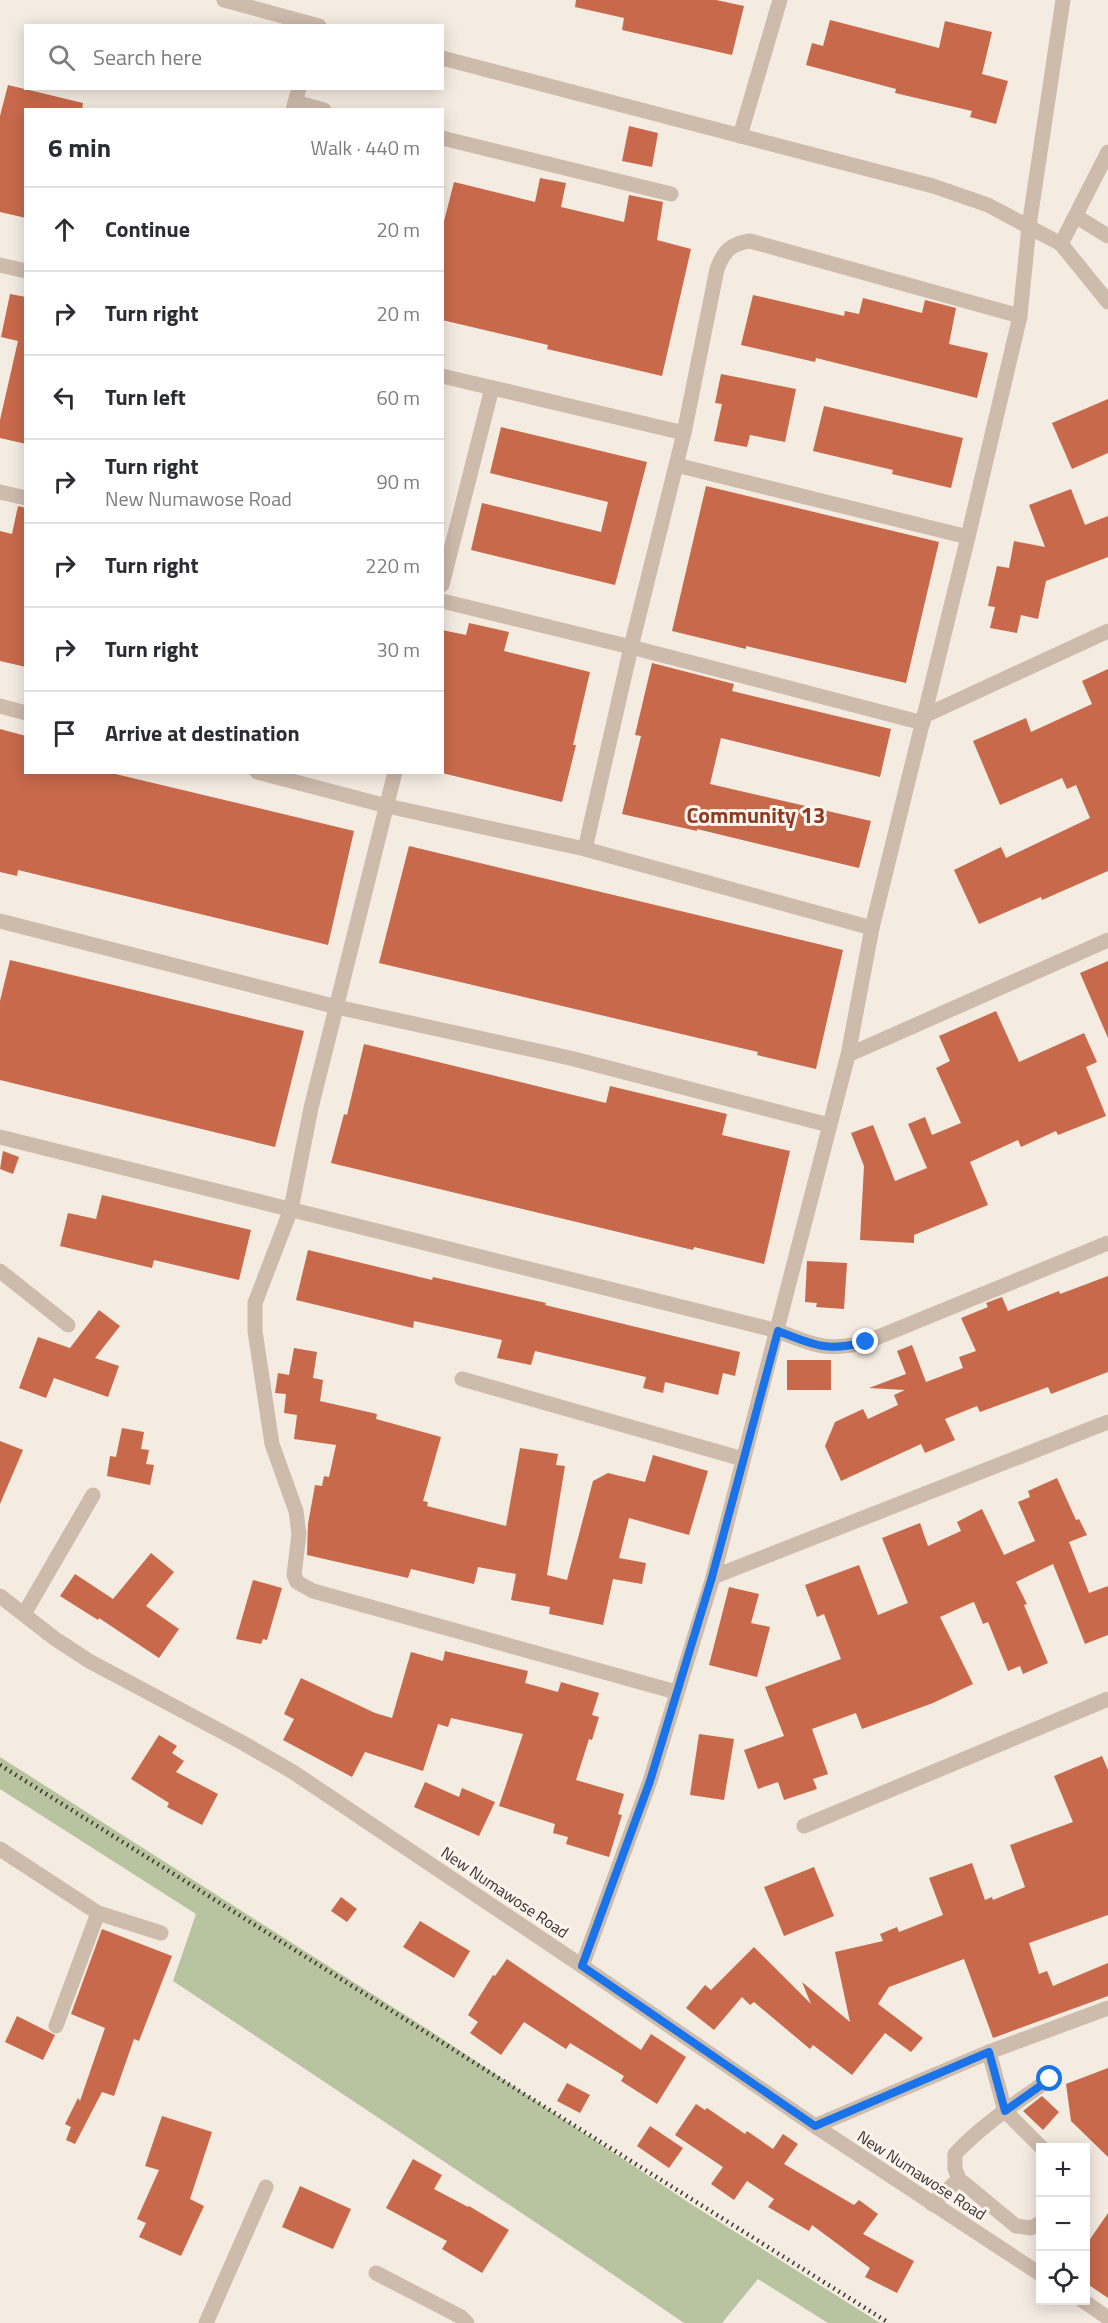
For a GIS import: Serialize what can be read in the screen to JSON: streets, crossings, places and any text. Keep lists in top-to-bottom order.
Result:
{
  "streets": {
    "street": ["New Numawose Road"]
  },
  "districts": ["Community 13"],
  "page": {
    "search": "Search here",
    "heading": ["6 min", "Walk · 440 m"],
    "list": [
      ["Continue", "20 m"],
      ["Turn right", "20 m"],
      ["Turn left", "60 m"],
      ["Turn right", "New Numawose Road", "90 m"],
      ["Turn right", "220 m"],
      ["Turn right", "30 m"],
      "Arrive at destination"
    ],
    "map_buttons": ["+", "−"]
  }
}
